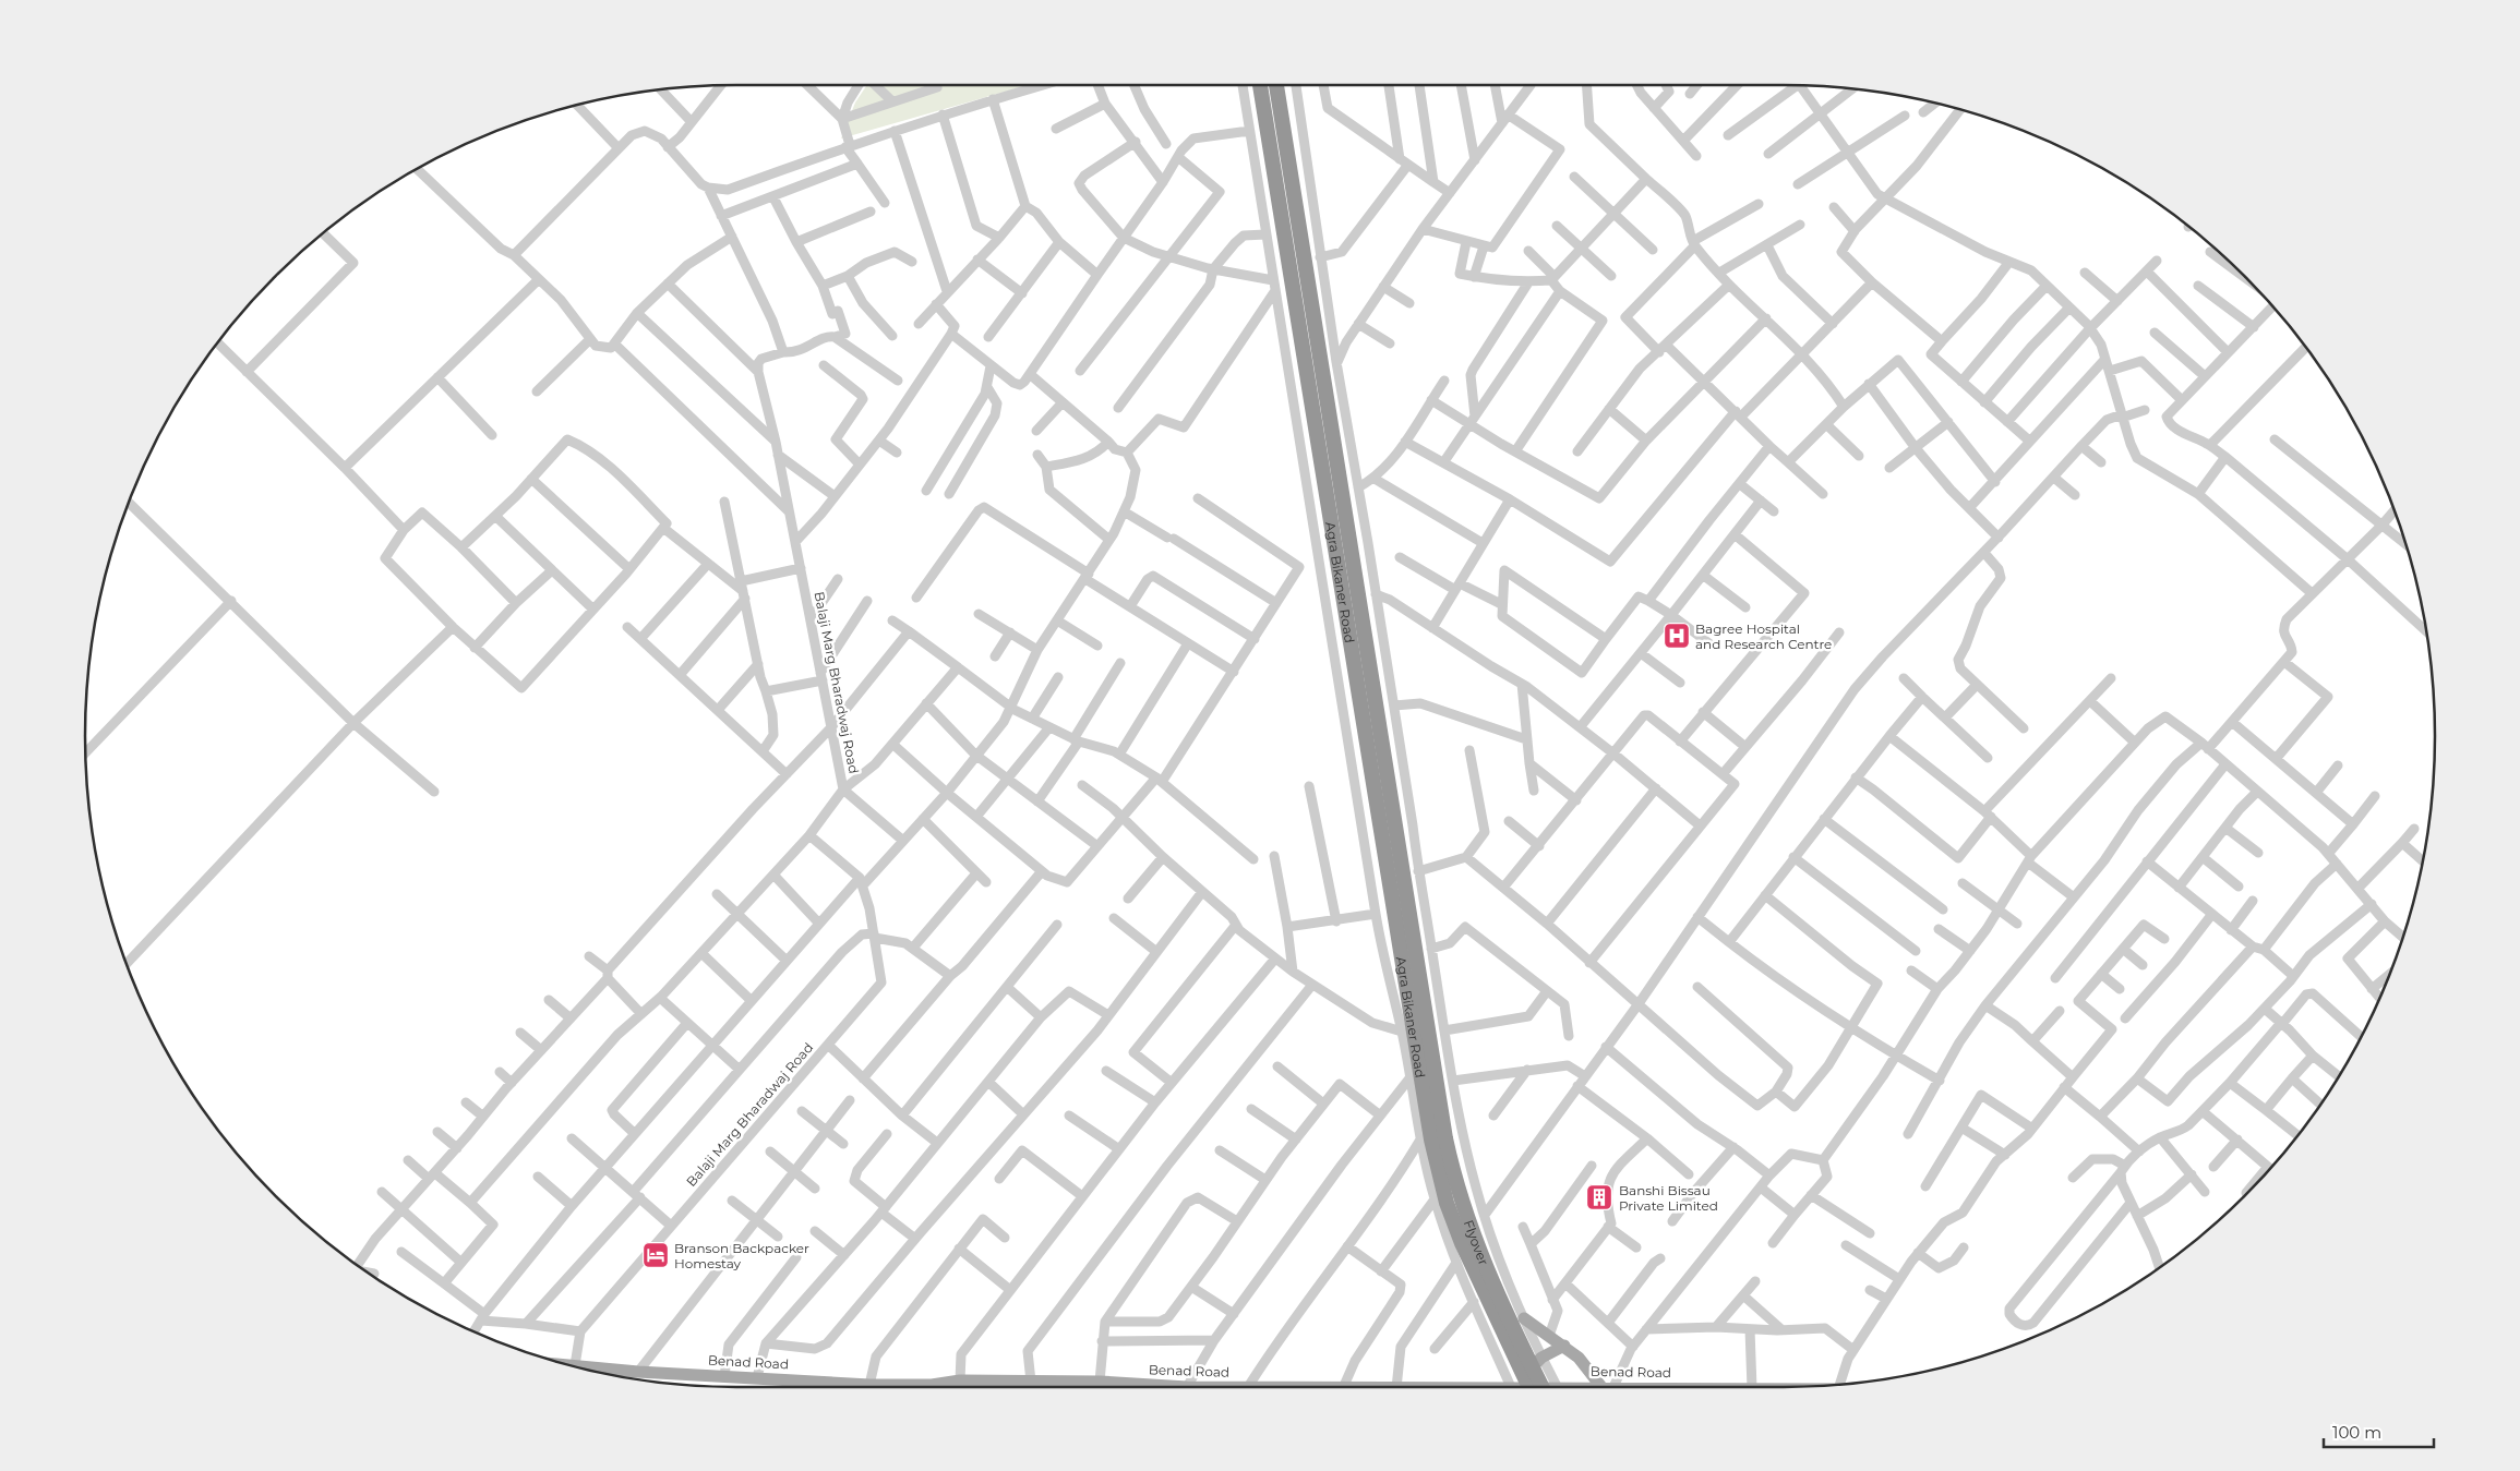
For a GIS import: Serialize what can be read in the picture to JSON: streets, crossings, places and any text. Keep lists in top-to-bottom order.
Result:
{
  "streets": {
    "highway": ["Agra Bikaner Road", "Flyover"],
    "main road": ["Benad Road"],
    "street": ["Balaji Marg Bharadwaj Road"]
  },
  "crossings": [
    ["Agra Bikaner Road", "Flyover"]
  ],
  "places": {
    "hospital": ["Bagree Hospital and Research Centre"],
    "building": ["Banshi Bissau Private Limited"],
    "hotel": ["Branson Backpacker Homestay"]
  },
  "scale_bar": "100 m"
}
